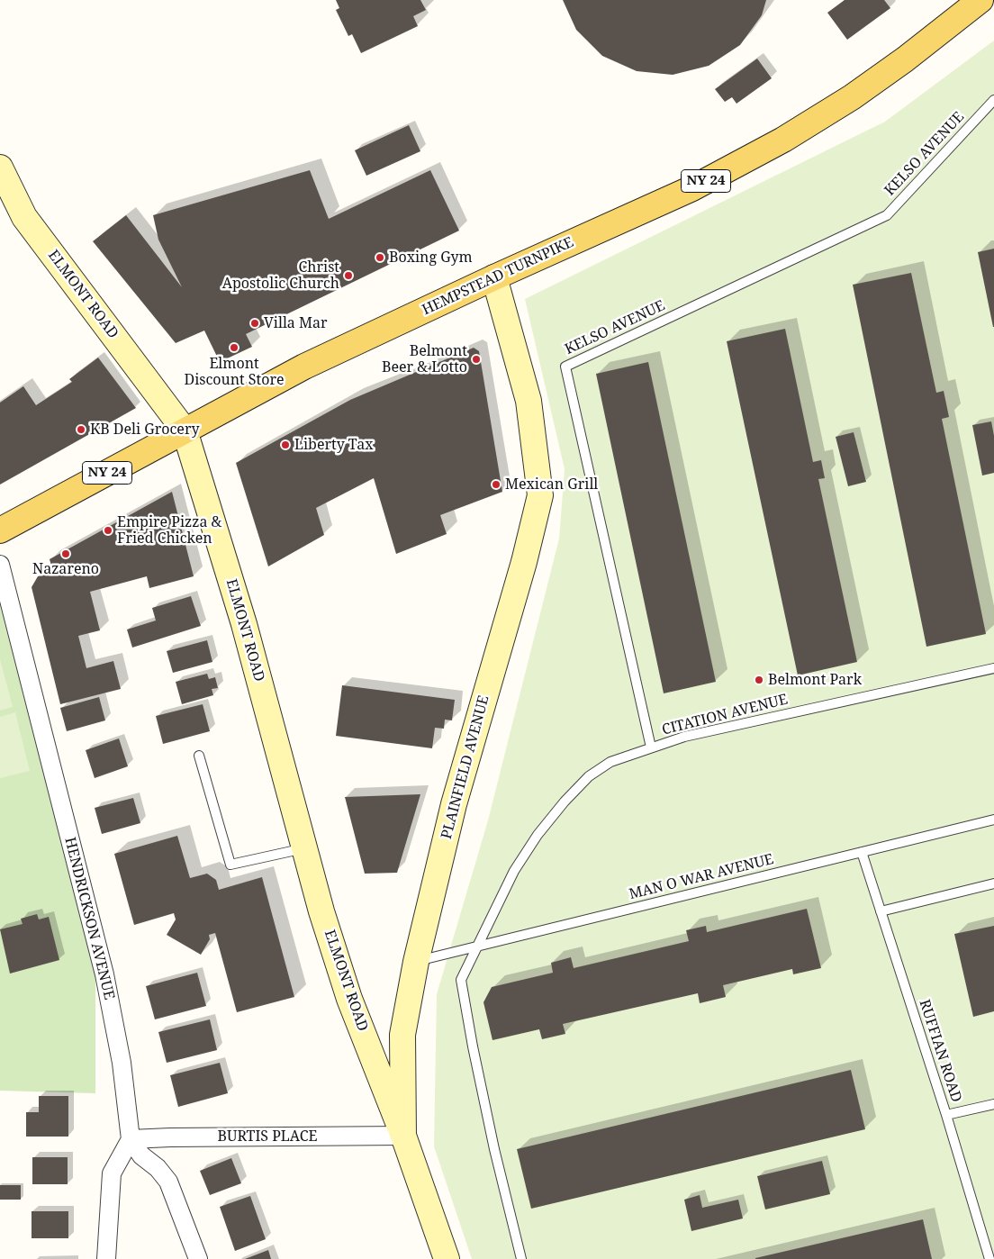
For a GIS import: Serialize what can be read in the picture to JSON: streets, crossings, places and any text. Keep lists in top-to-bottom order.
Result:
{
  "streets": {
    "main road": [
      "NY 24",
      "HEMPSTEAD TURNPIKE",
      "ELMONT ROAD",
      "PLAINFIELD AVENUE"
    ],
    "street": ["HENDRICKSON AVENUE", "BURTIS PLACE"],
    "lane": [
      "KELSO AVENUE",
      "CITATION AVENUE",
      "MAN O WAR AVENUE",
      "RUFFIAN ROAD"
    ]
  },
  "crossings": [
    ["KELSO AVENUE", "CITATION AVENUE"],
    ["HEMPSTEAD TURNPIKE", "ELMONT ROAD"],
    ["HEMPSTEAD TURNPIKE", "PLAINFIELD AVENUE"],
    ["ELMONT ROAD", "PLAINFIELD AVENUE"],
    ["ELMONT ROAD", "BURTIS PLACE"],
    ["CITATION AVENUE", "MAN O WAR AVENUE"],
    ["PLAINFIELD AVENUE", "MAN O WAR AVENUE"],
    ["PLAINFIELD AVENUE", "BURTIS PLACE"],
    ["MAN O WAR AVENUE", "RUFFIAN ROAD"],
    ["HENDRICKSON AVENUE", "BURTIS PLACE"]
  ],
  "places": [
    "Boxing Gym",
    "Christ Apostolic Church",
    "Villa Mar",
    "Elmont Discount Store",
    "Belmont Beer & Lotto",
    "KB Deli Grocery",
    "Liberty Tax",
    "Mexican Grill",
    "Empire Pizza & Fried Chicken",
    "Nazareno",
    "Belmont Park"
  ]
}
